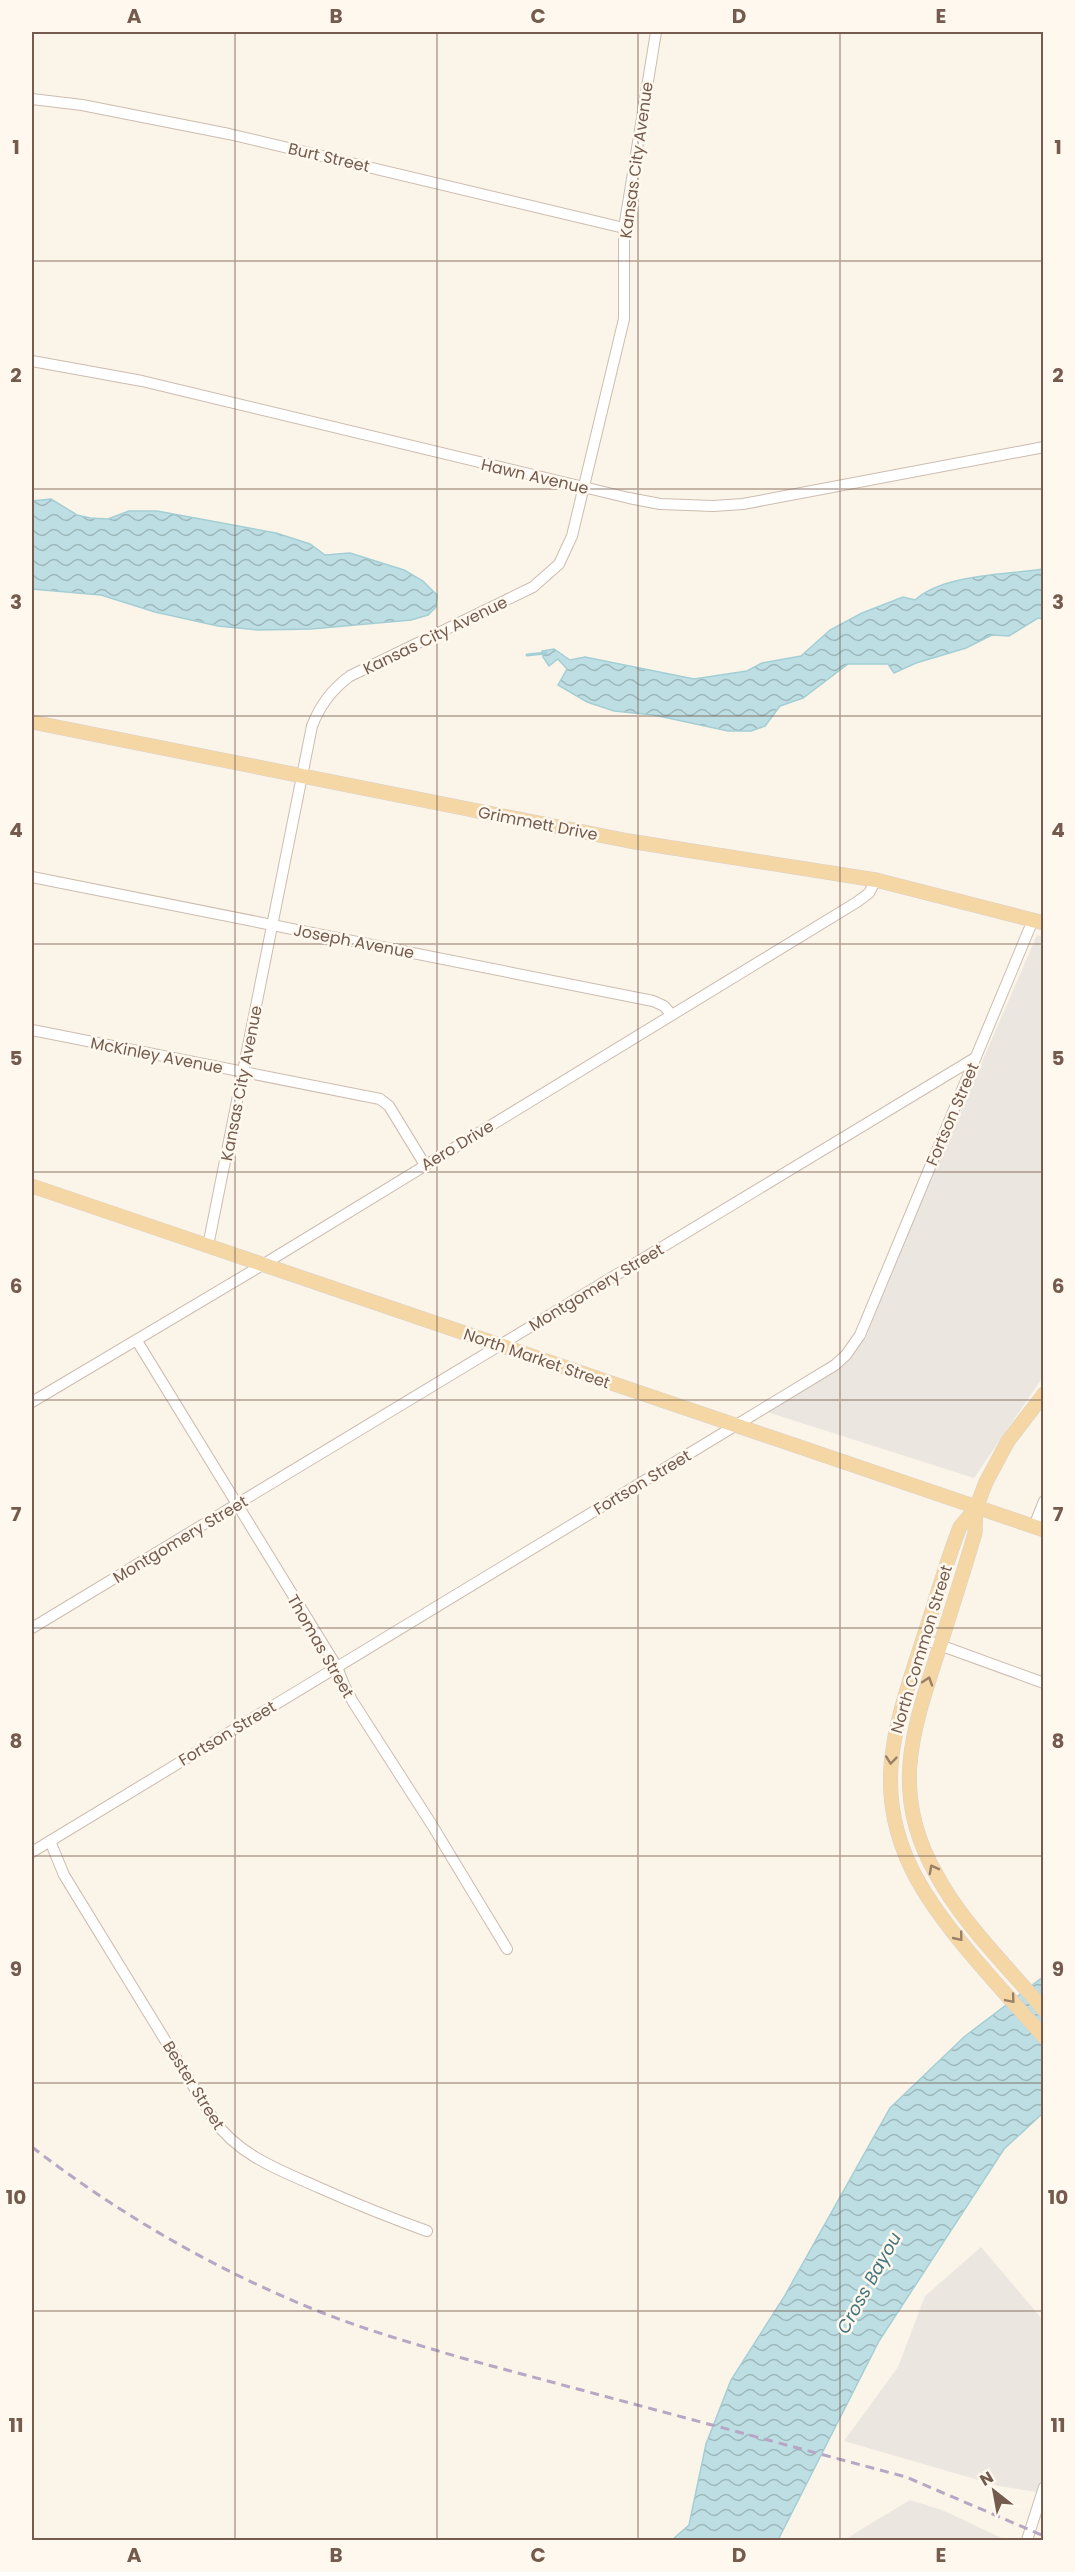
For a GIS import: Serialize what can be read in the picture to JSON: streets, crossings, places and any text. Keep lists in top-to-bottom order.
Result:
{
  "streets": {
    "main road": ["Grimmett Drive", "North Market Street", "North Common Street"],
    "street": [
      "Burt Street",
      "Kansas City Avenue",
      "Hawn Avenue",
      "Joseph Avenue",
      "McKinley Avenue",
      "Fortson Street",
      "Aero Drive",
      "Montgomery Street",
      "Thomas Street",
      "Bester Street"
    ]
  },
  "crossings": [
    ["Burt Street", "Kansas City Avenue"],
    ["Kansas City Avenue", "Hawn Avenue"],
    ["Kansas City Avenue", "Grimmett Drive"],
    ["Kansas City Avenue", "Joseph Avenue"],
    ["Kansas City Avenue", "McKinley Avenue"],
    ["Kansas City Avenue", "North Market Street"],
    ["Grimmett Drive", "Fortson Street"],
    ["Grimmett Drive", "Aero Drive"],
    ["Joseph Avenue", "Aero Drive"],
    ["McKinley Avenue", "Aero Drive"],
    ["Fortson Street", "Montgomery Street"],
    ["Fortson Street", "North Market Street"],
    ["Fortson Street", "Thomas Street"],
    ["Fortson Street", "Bester Street"],
    ["Aero Drive", "North Market Street"],
    ["Aero Drive", "Thomas Street"],
    ["Montgomery Street", "North Market Street"],
    ["Montgomery Street", "Thomas Street"],
    ["North Market Street", "North Common Street"]
  ],
  "water": ["Cross Bayou"],
  "north": "top left",
  "grid": {
    "columns": [
      "A",
      "B",
      "C",
      "D",
      "E"
    ],
    "rows": [
      "1",
      "2",
      "3",
      "4",
      "5",
      "6",
      "7",
      "8",
      "9",
      "10",
      "11"
    ]
  }
}
